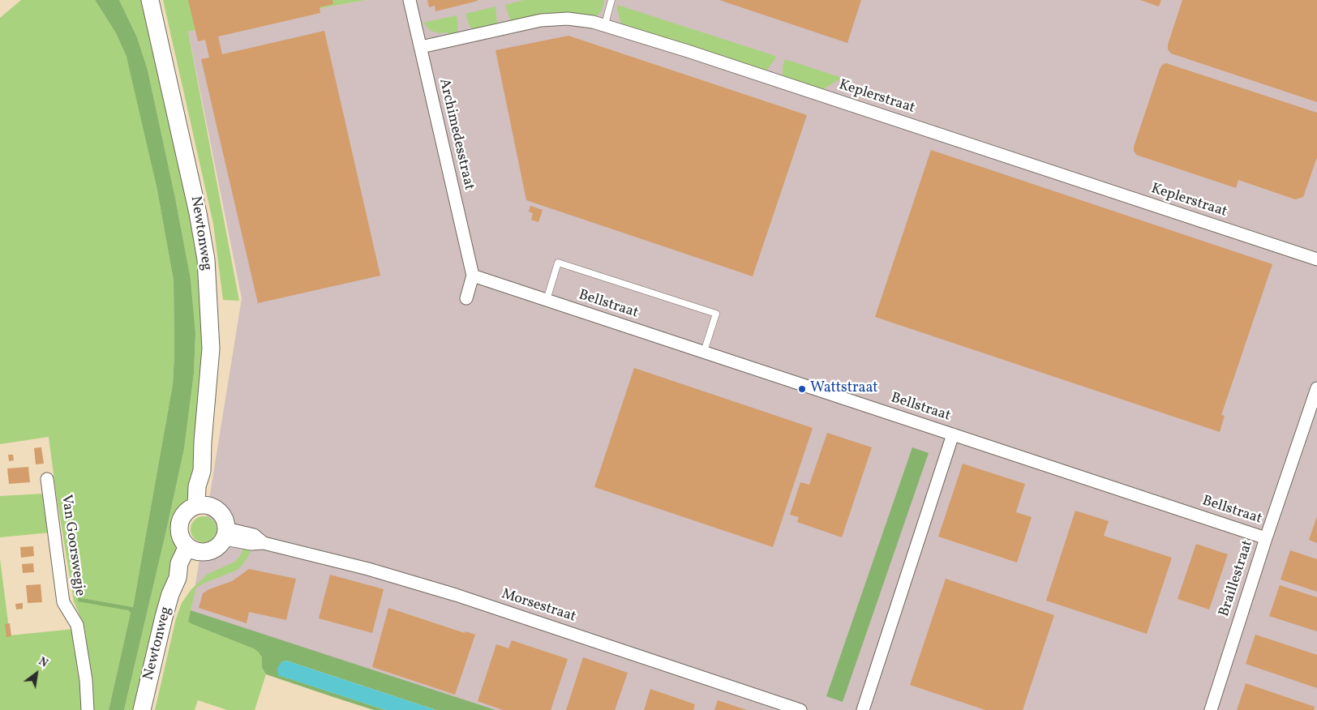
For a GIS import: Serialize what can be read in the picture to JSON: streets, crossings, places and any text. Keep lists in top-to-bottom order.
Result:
{
  "streets": {
    "main road": ["Newtonweg"],
    "street": [
      "Keplerstraat",
      "Archimedesstraat",
      "Bellstraat",
      "Van Goorswegje",
      "Braillestraat",
      "Morsestraat"
    ]
  },
  "crossings": [
    ["Keplerstraat", "Archimedesstraat"],
    ["Archimedesstraat", "Bellstraat"],
    ["Newtonweg", "Morsestraat"],
    ["Bellstraat", "Braillestraat"]
  ],
  "places": ["Wattstraat"],
  "north": "top right"
}
